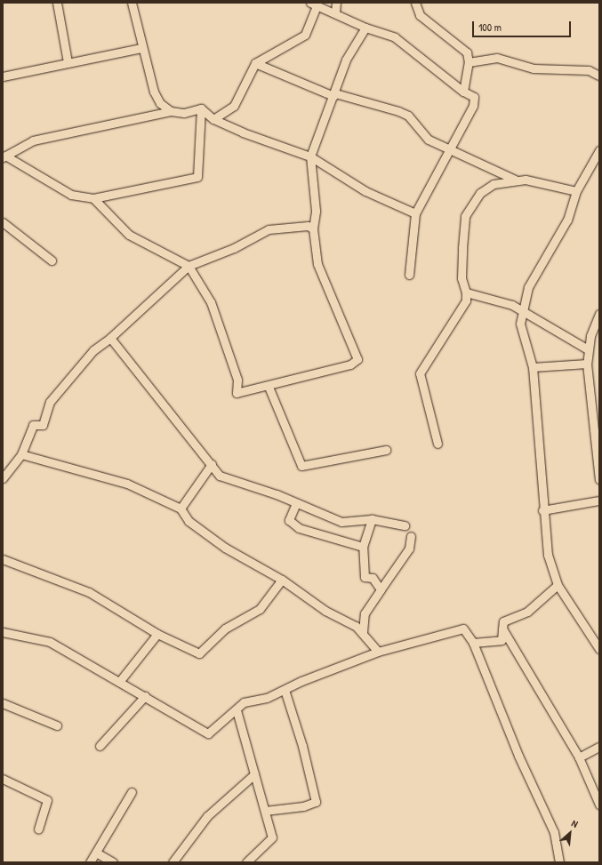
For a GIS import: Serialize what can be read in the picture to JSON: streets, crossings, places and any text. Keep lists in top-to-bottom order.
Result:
{
  "scale_bar": "100 m",
  "north": "top right"
}
